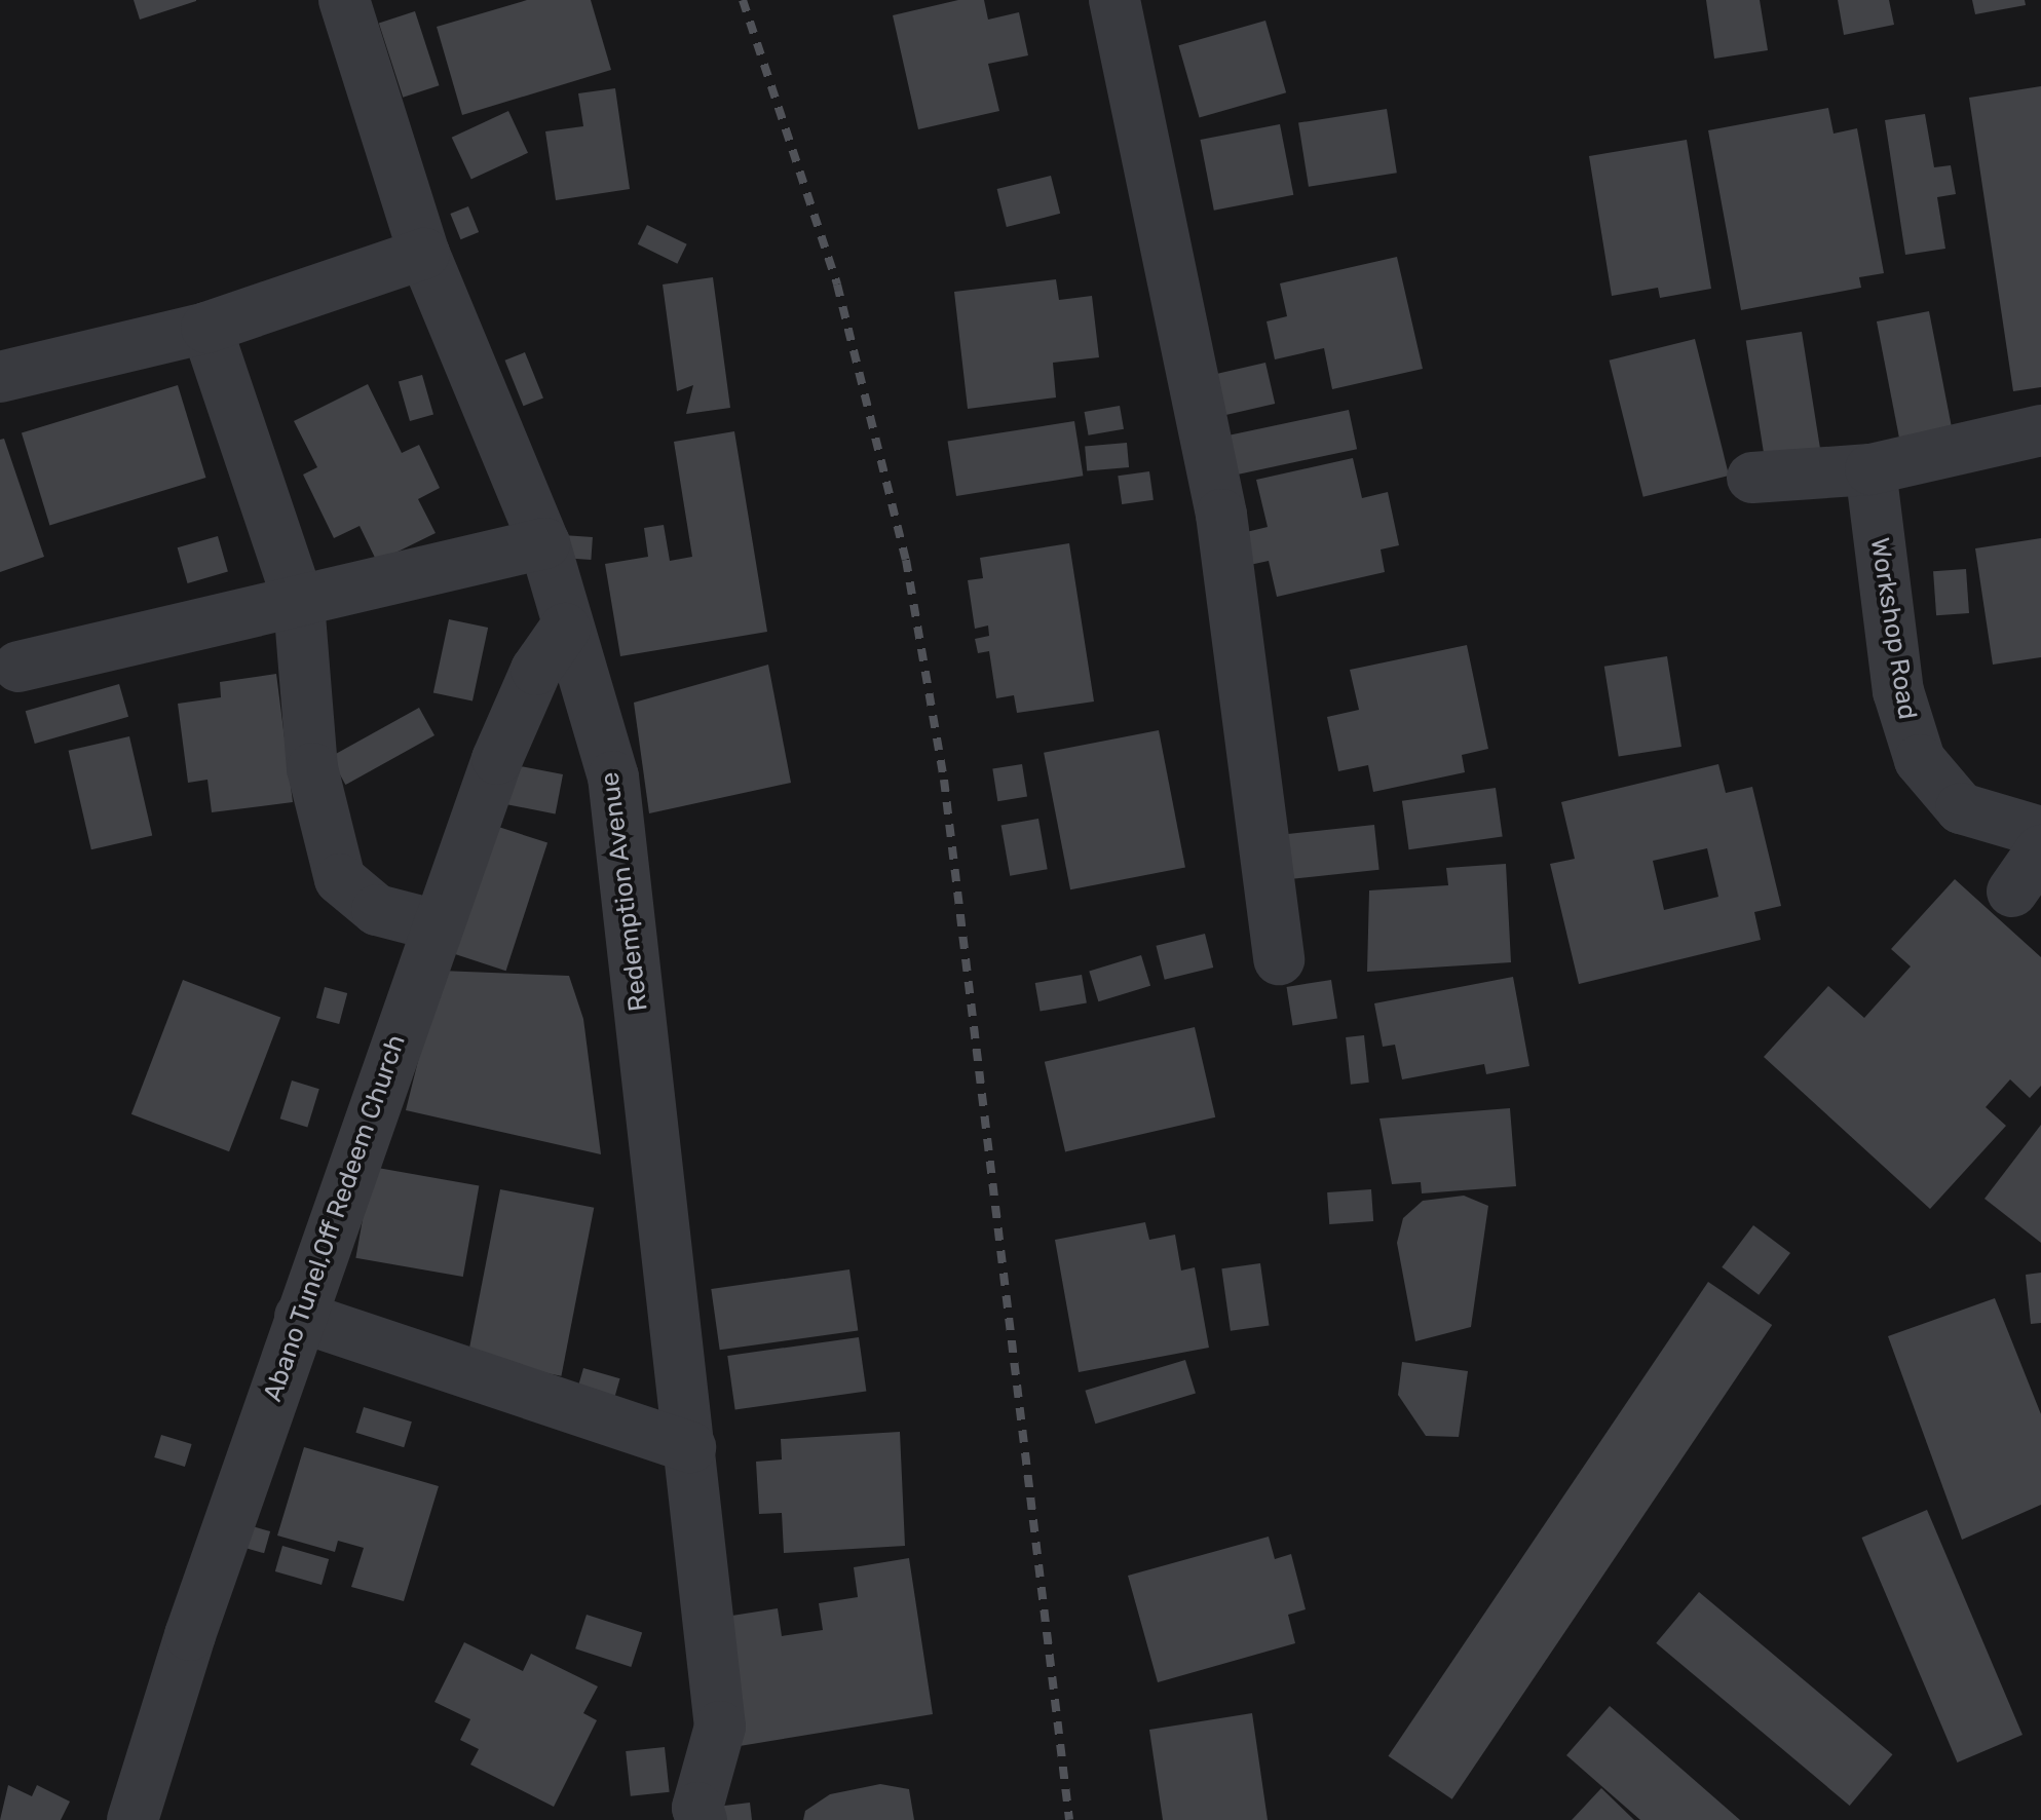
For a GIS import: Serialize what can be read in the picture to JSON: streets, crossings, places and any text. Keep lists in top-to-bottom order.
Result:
{
  "streets": {
    "street": ["Workshop Road", "Redemption Avenue", "Abano Tunel,Off Redeem Church"]
  },
  "crossings": [
    ["Redemption Avenue", "Abano Tunel,Off Redeem Church"]
  ]
}
